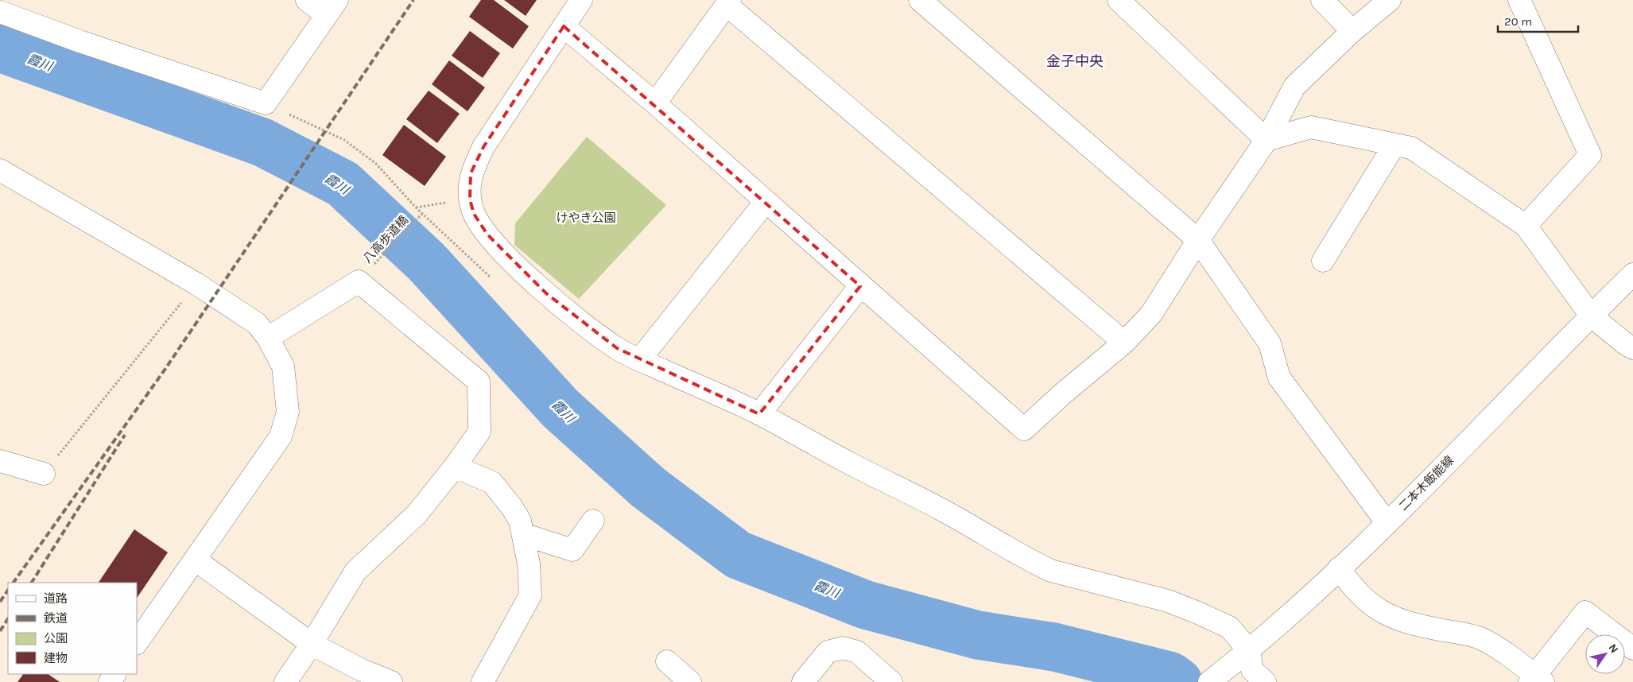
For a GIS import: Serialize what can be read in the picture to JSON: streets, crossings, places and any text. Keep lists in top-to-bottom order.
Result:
{
  "streets": {
    "street": ["二本木飯能線"],
    "path": ["八高歩道橋"]
  },
  "districts": ["金子中央"],
  "water": ["霞川"],
  "parks": ["けやき公園"],
  "legend": [
    "道路",
    "鉄道",
    "公園",
    "建物"
  ],
  "scale_bar": "20 m",
  "north": "top right"
}
